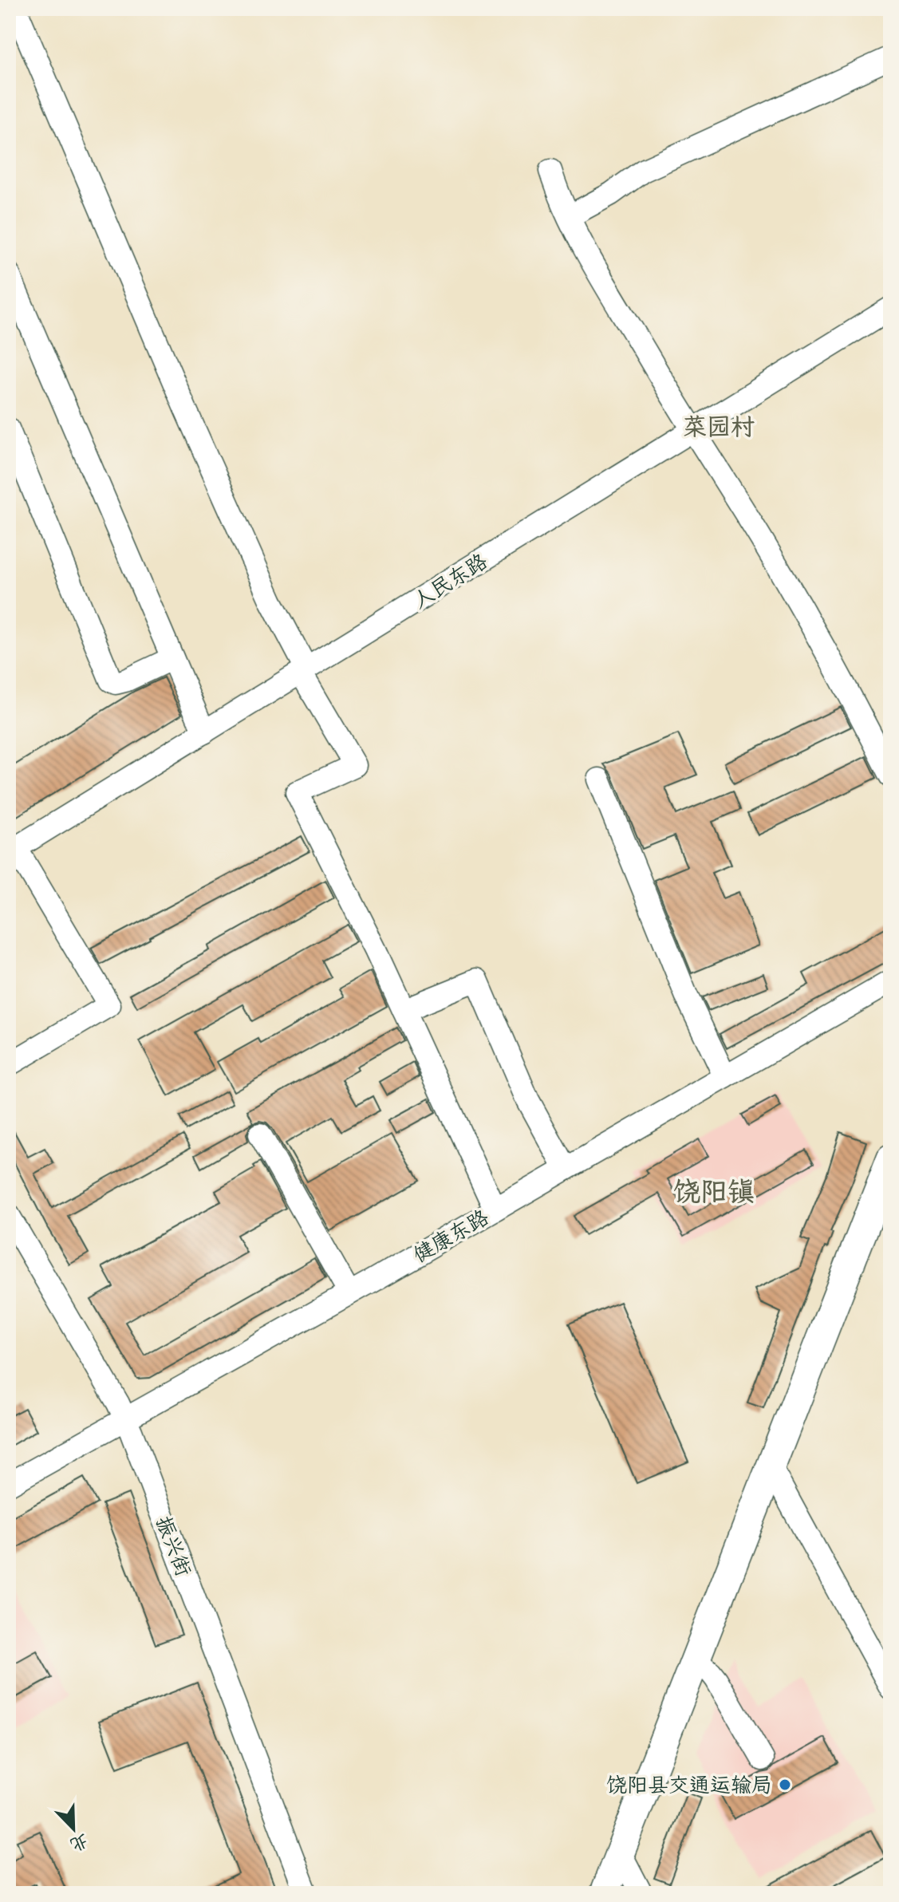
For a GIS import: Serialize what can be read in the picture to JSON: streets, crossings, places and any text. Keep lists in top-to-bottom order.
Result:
{
  "streets": {
    "street": ["人民东路", "健康东路", "振兴街"]
  },
  "crossings": [
    ["健康东路", "振兴街"]
  ],
  "districts": ["菜园村", "饶阳镇"],
  "places": ["饶阳县交通运输局"],
  "north": "bottom right"
}
